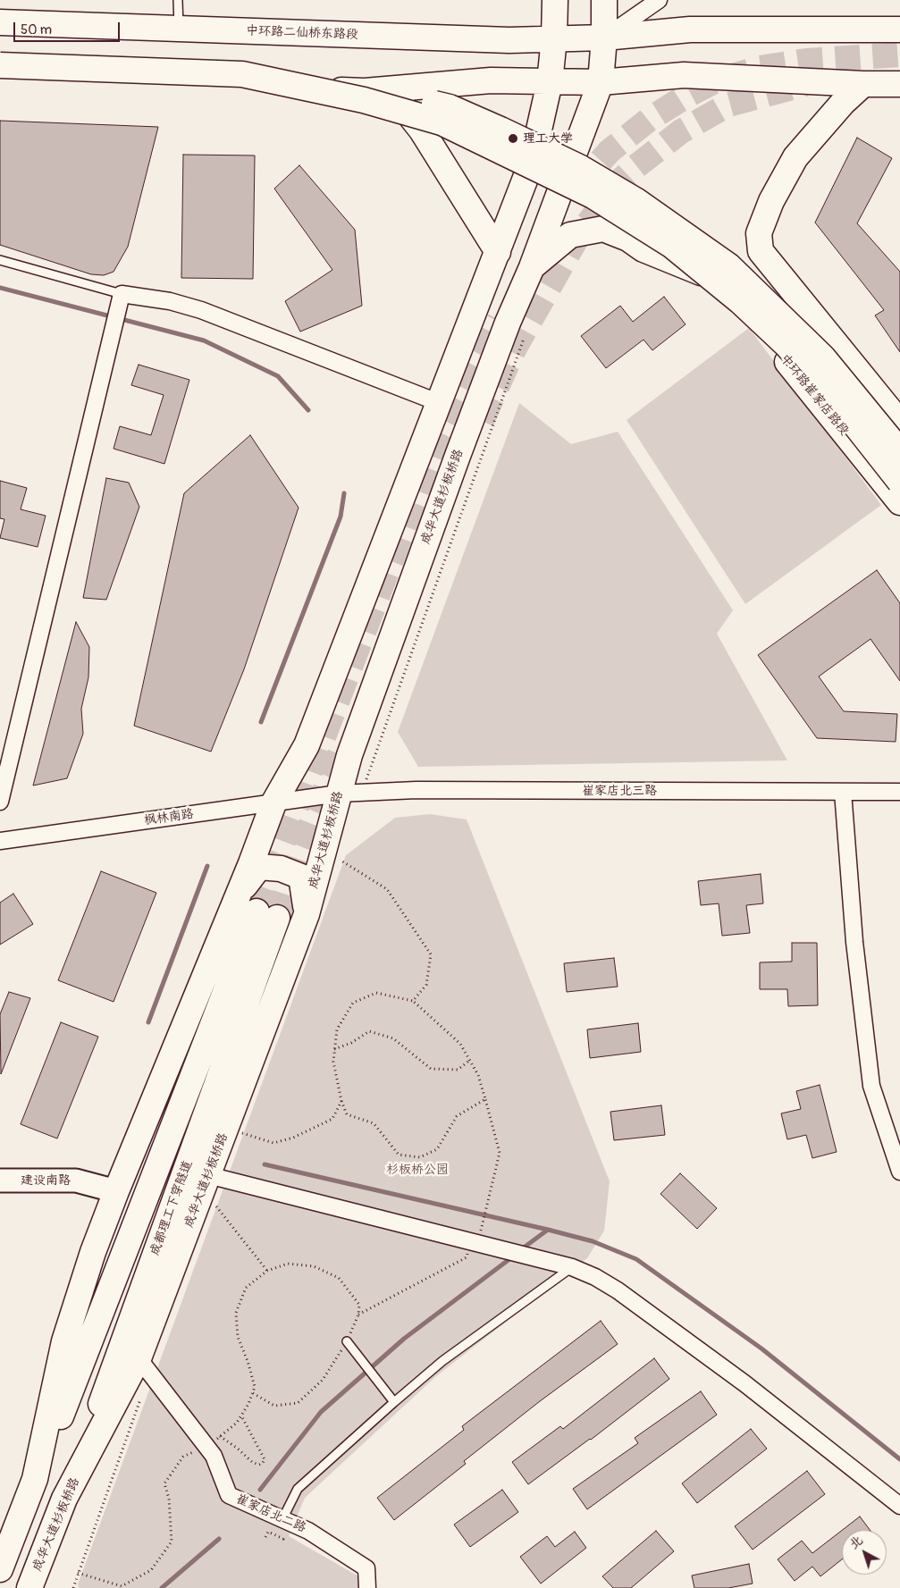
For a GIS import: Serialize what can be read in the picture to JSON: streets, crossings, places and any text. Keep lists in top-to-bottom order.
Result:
{
  "streets": {
    "main road": [
      "中环路二仙桥东路段",
      "中环路崔家店路段",
      "成华大道杉板桥路",
      "成都理工下穿隧道"
    ],
    "street": [
      "崔家店北三路",
      "枫林南路",
      "建设南路",
      "崔家店北二路"
    ]
  },
  "crossings": [
    ["中环路二仙桥东路段", "成华大道杉板桥路"],
    ["中环路崔家店路段", "成华大道杉板桥路"],
    ["成华大道杉板桥路", "崔家店北三路"],
    ["成华大道杉板桥路", "枫林南路"],
    ["成华大道杉板桥路", "成都理工下穿隧道"],
    ["成华大道杉板桥路", "崔家店北二路"],
    ["崔家店北三路", "枫林南路"]
  ],
  "parks": ["杉板桥公园"],
  "places": ["理工大学"],
  "scale_bar": "50 m",
  "north": "top left"
}
